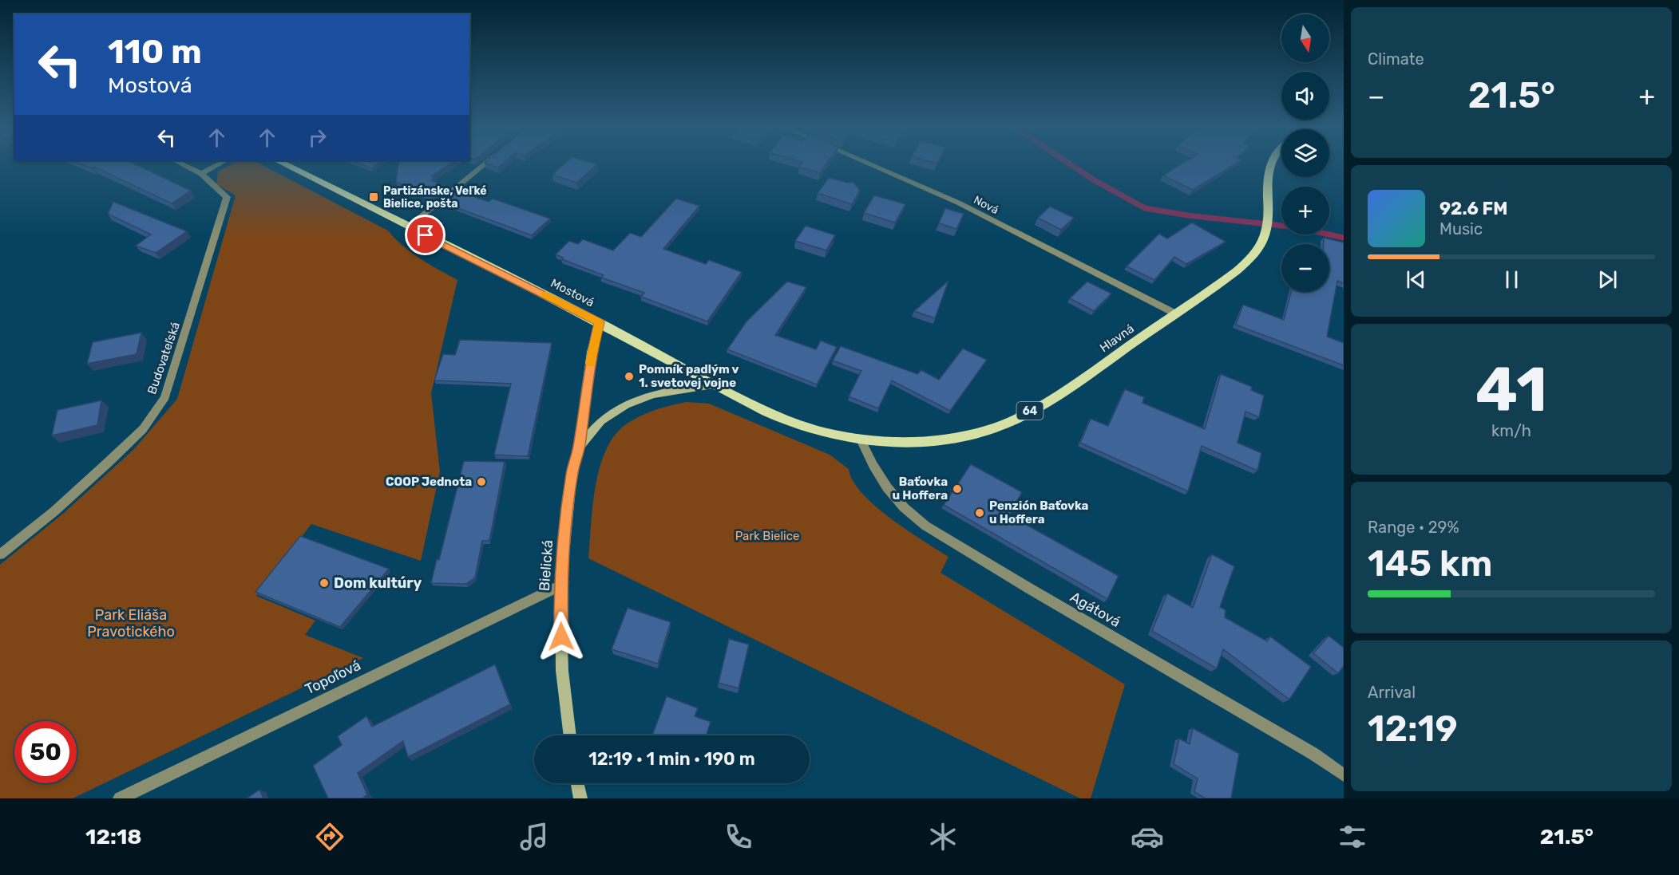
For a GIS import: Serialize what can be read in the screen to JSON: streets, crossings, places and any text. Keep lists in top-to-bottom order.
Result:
{
  "streets": {
    "main road": [
      "Mostová",
      "Hlavná",
      "64",
      "Bielická"
    ],
    "street": [
      "Nová",
      "Budovateľská",
      "Agátová",
      "Topoľová"
    ]
  },
  "crossings": [
    ["Nová", "Hlavná"],
    ["Mostová", "Hlavná"],
    ["Mostová", "Bielická"],
    ["Mostová", "Agátová"],
    ["Hlavná", "Agátová"],
    ["Bielická", "Topoľová"]
  ],
  "parks": ["Park Bielice", "Park Eliáša Pravotického"],
  "places": {
    "transit": ["Partizánske, Veľké Bielice, pošta"],
    "other": [
      "Pomník padlým v 1. svetovej vojne",
      "COOP Jednota",
      "Baťovka u Hoffera",
      "Penzión Baťovka u Hoffera",
      "Dom kultúry"
    ]
  },
  "north": "bottom",
  "page": {
    "tile": [
      "Climate",
      ["41", "km/h"],
      ["Range · 29%", "145 km"],
      ["Arrival", "12:19"]
    ],
    "map_buttons": ["+", "−"],
    "turn": ["110 m", "Mostová"],
    "heat": ["−", "21.5°", "+"],
    "song": ["92.6 FM", "Music"],
    "limit": "50",
    "trip": "12:19 · 1 min · 190 m",
    "tabs": ["12:18", "21.5°"]
  }
}
